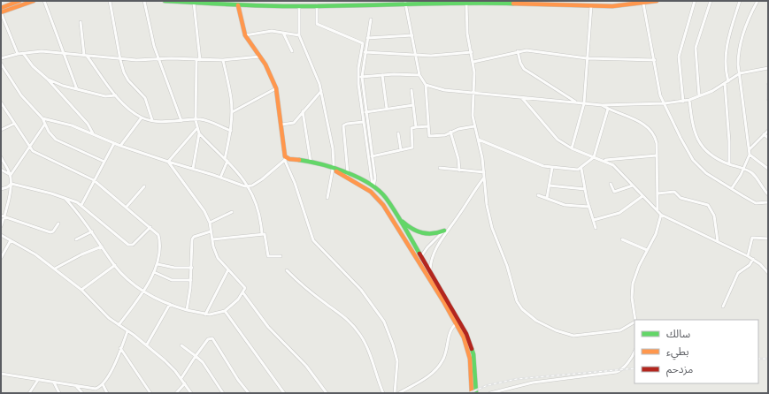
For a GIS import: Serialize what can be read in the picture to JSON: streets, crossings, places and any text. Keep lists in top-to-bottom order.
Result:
{
  "legend": ["سالك", "بطيء", "مزدحم"]
}
